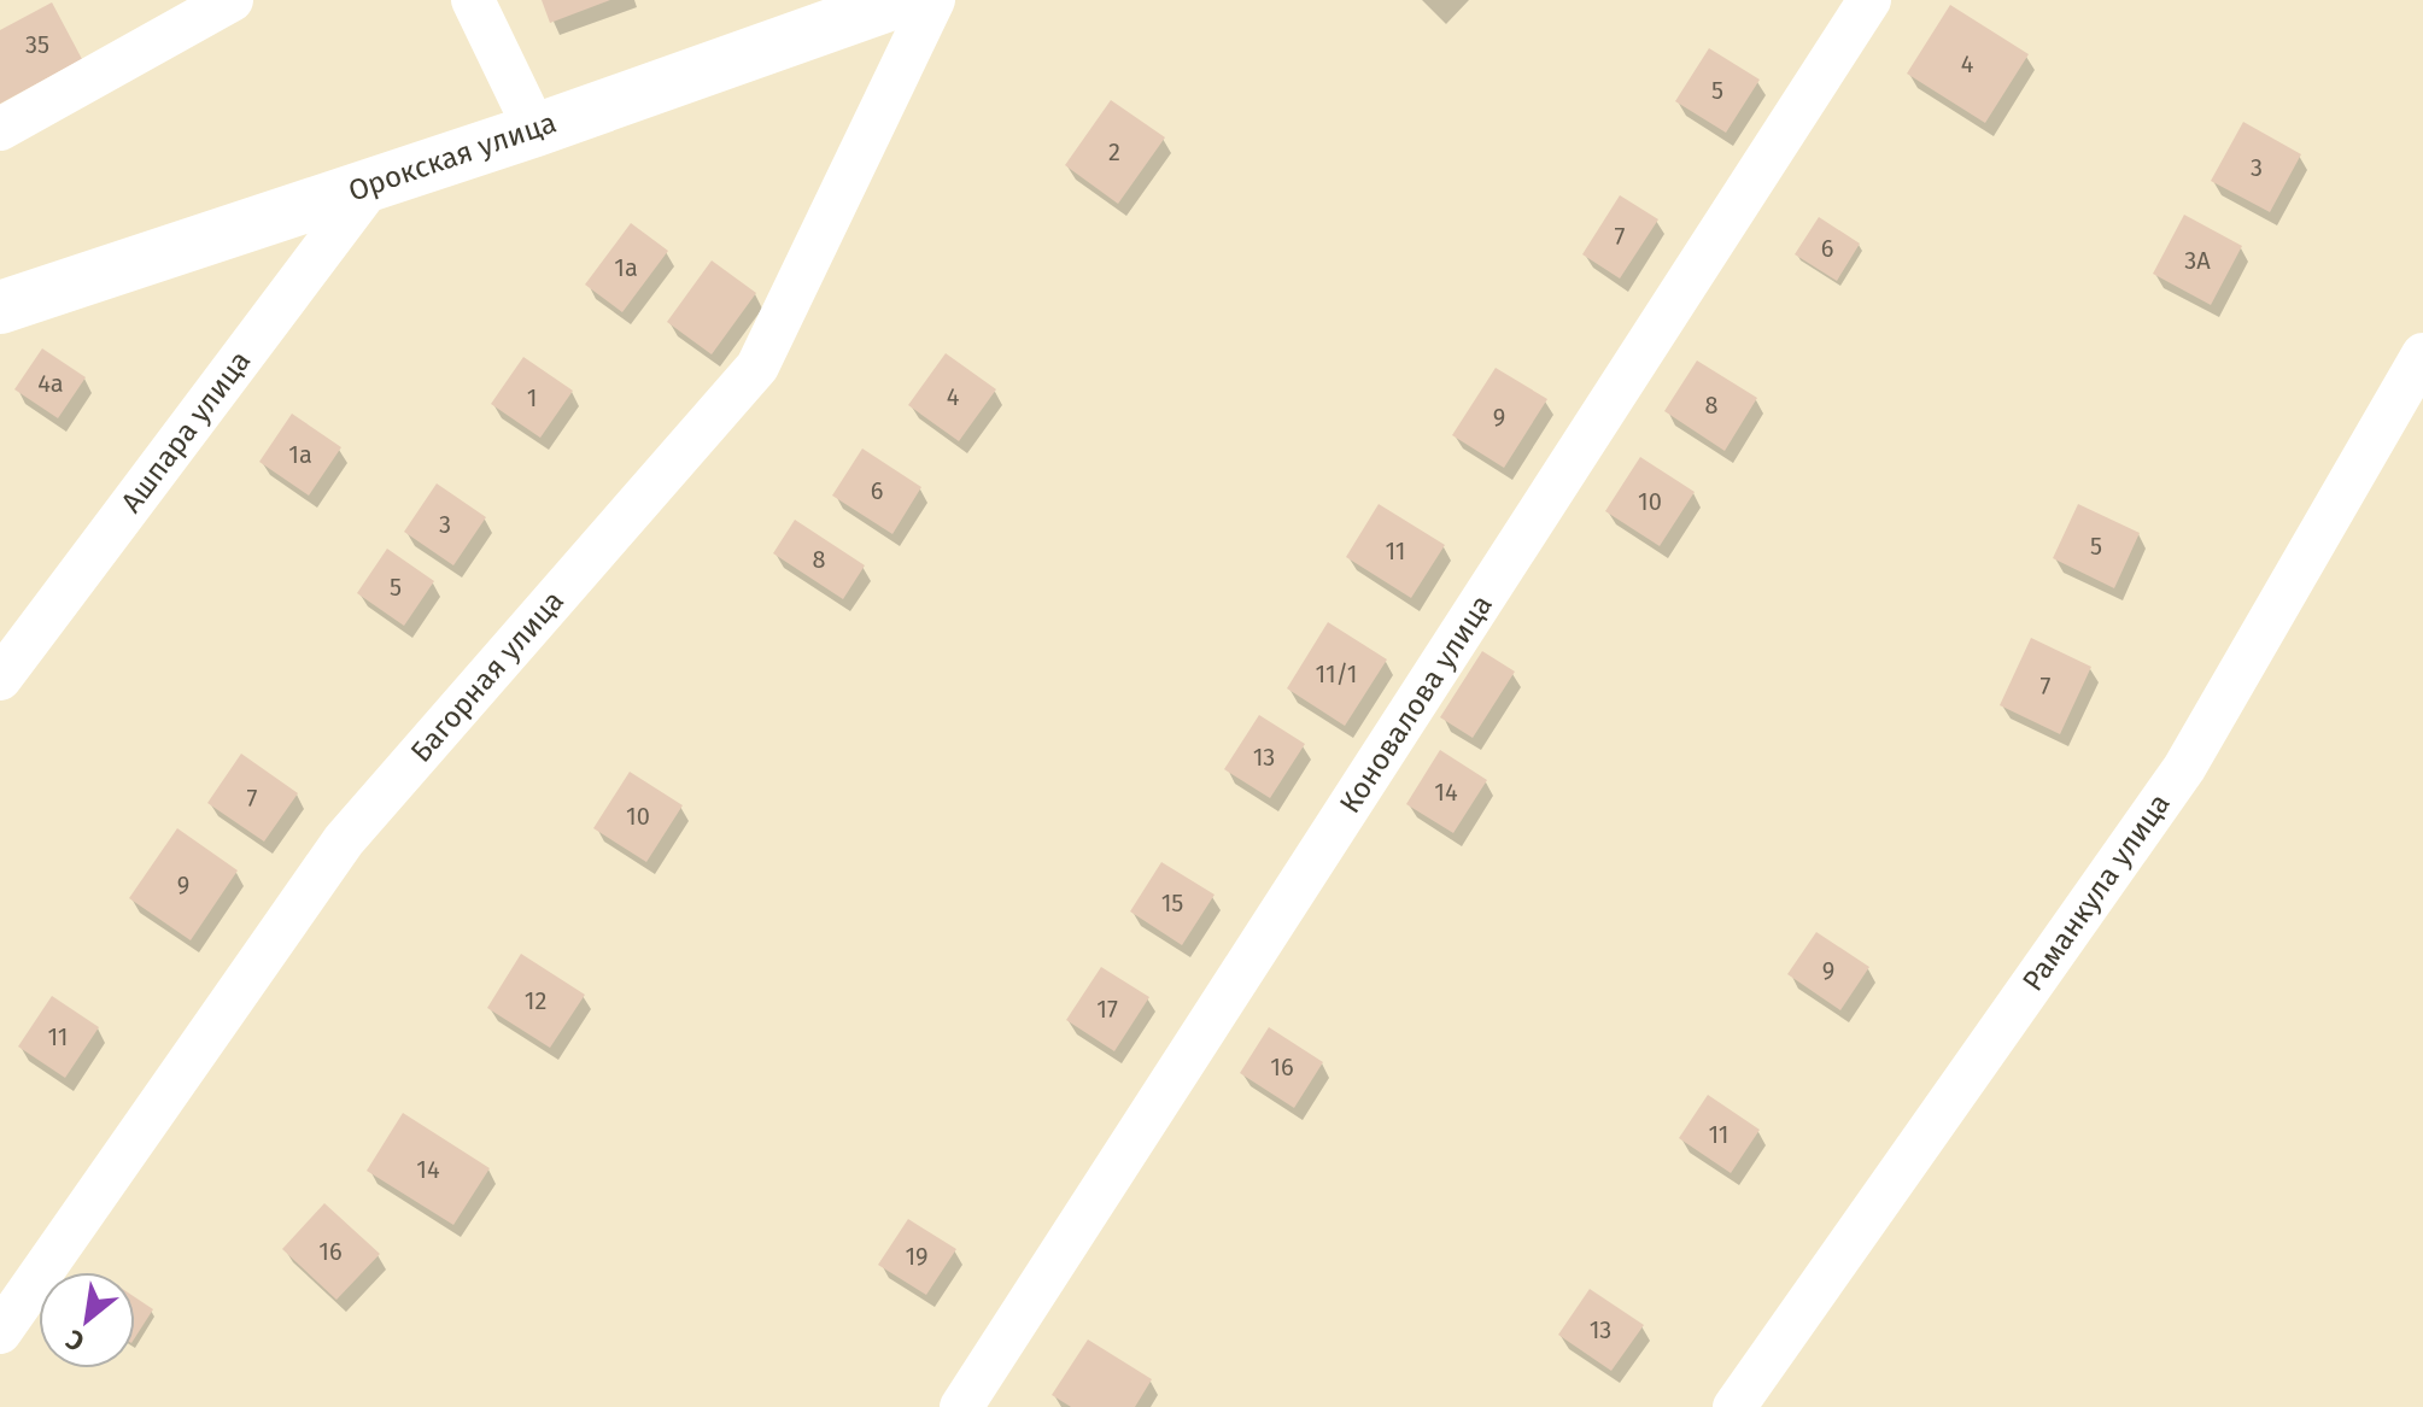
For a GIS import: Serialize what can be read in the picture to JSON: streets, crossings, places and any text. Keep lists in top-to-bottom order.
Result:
{
  "streets": {
    "street": [
      "Орокская улица",
      "Ашпара улица",
      "Багорная улица",
      "Коновалова улица",
      "Раманкула улица"
    ]
  },
  "crossings": [
    ["Орокская улица", "Ашпара улица"]
  ],
  "house_numbers": [
    "35",
    "4",
    "5",
    "2",
    "3",
    "7",
    "6",
    "3А",
    "1а",
    "4а",
    "4",
    "1",
    "8",
    "9",
    "1а",
    "6",
    "10",
    "3",
    "5",
    "11",
    "8",
    "5",
    "11/1",
    "7",
    "13",
    "14",
    "7",
    "10",
    "9",
    "15",
    "9",
    "12",
    "17",
    "11",
    "16",
    "11",
    "14",
    "16",
    "19",
    "13"
  ],
  "north": "bottom left"
}
